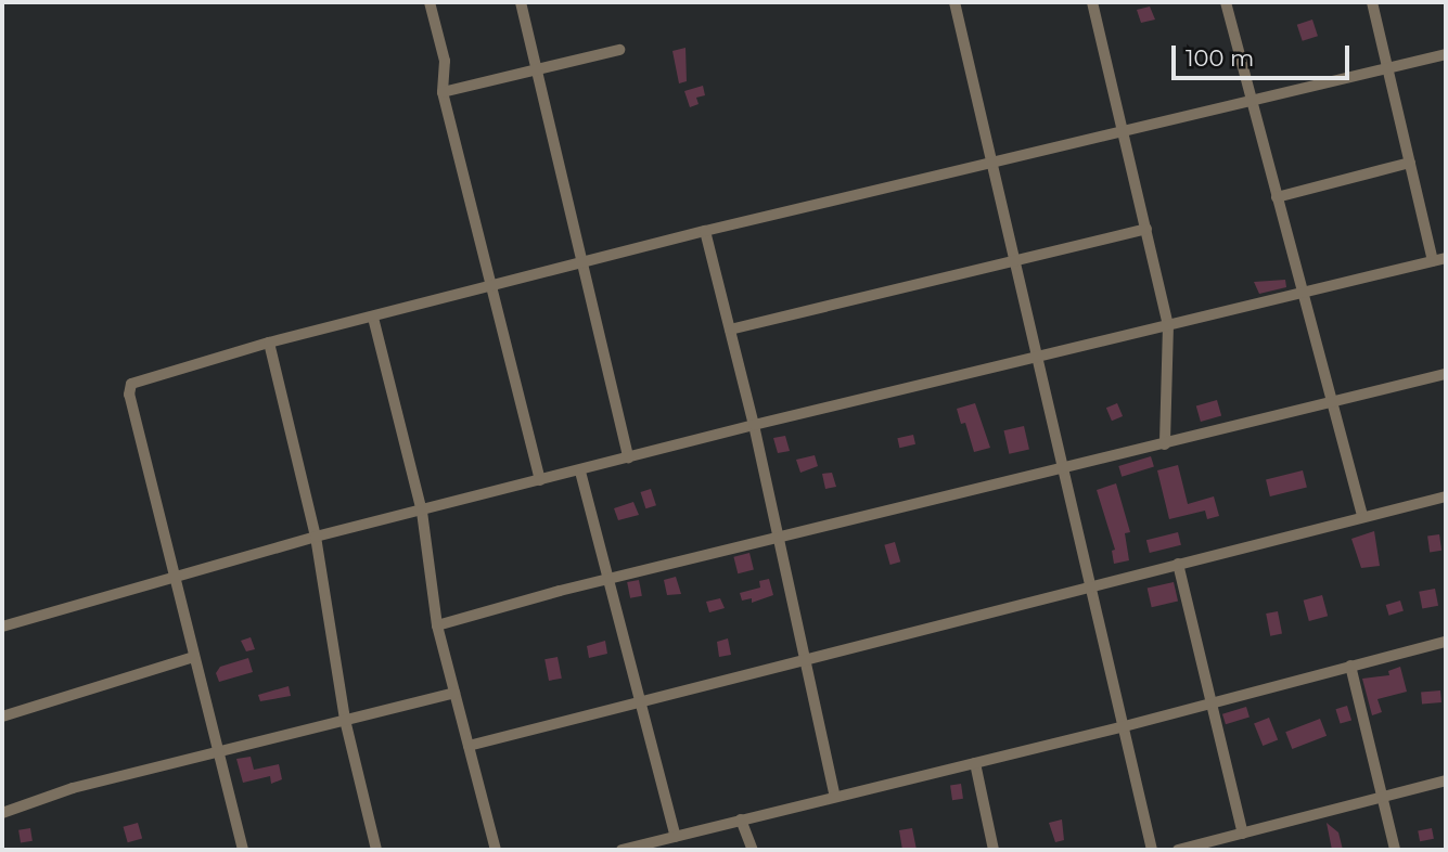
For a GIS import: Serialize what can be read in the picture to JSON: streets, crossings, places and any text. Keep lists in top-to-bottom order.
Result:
{
  "scale_bar": "100 m"
}
